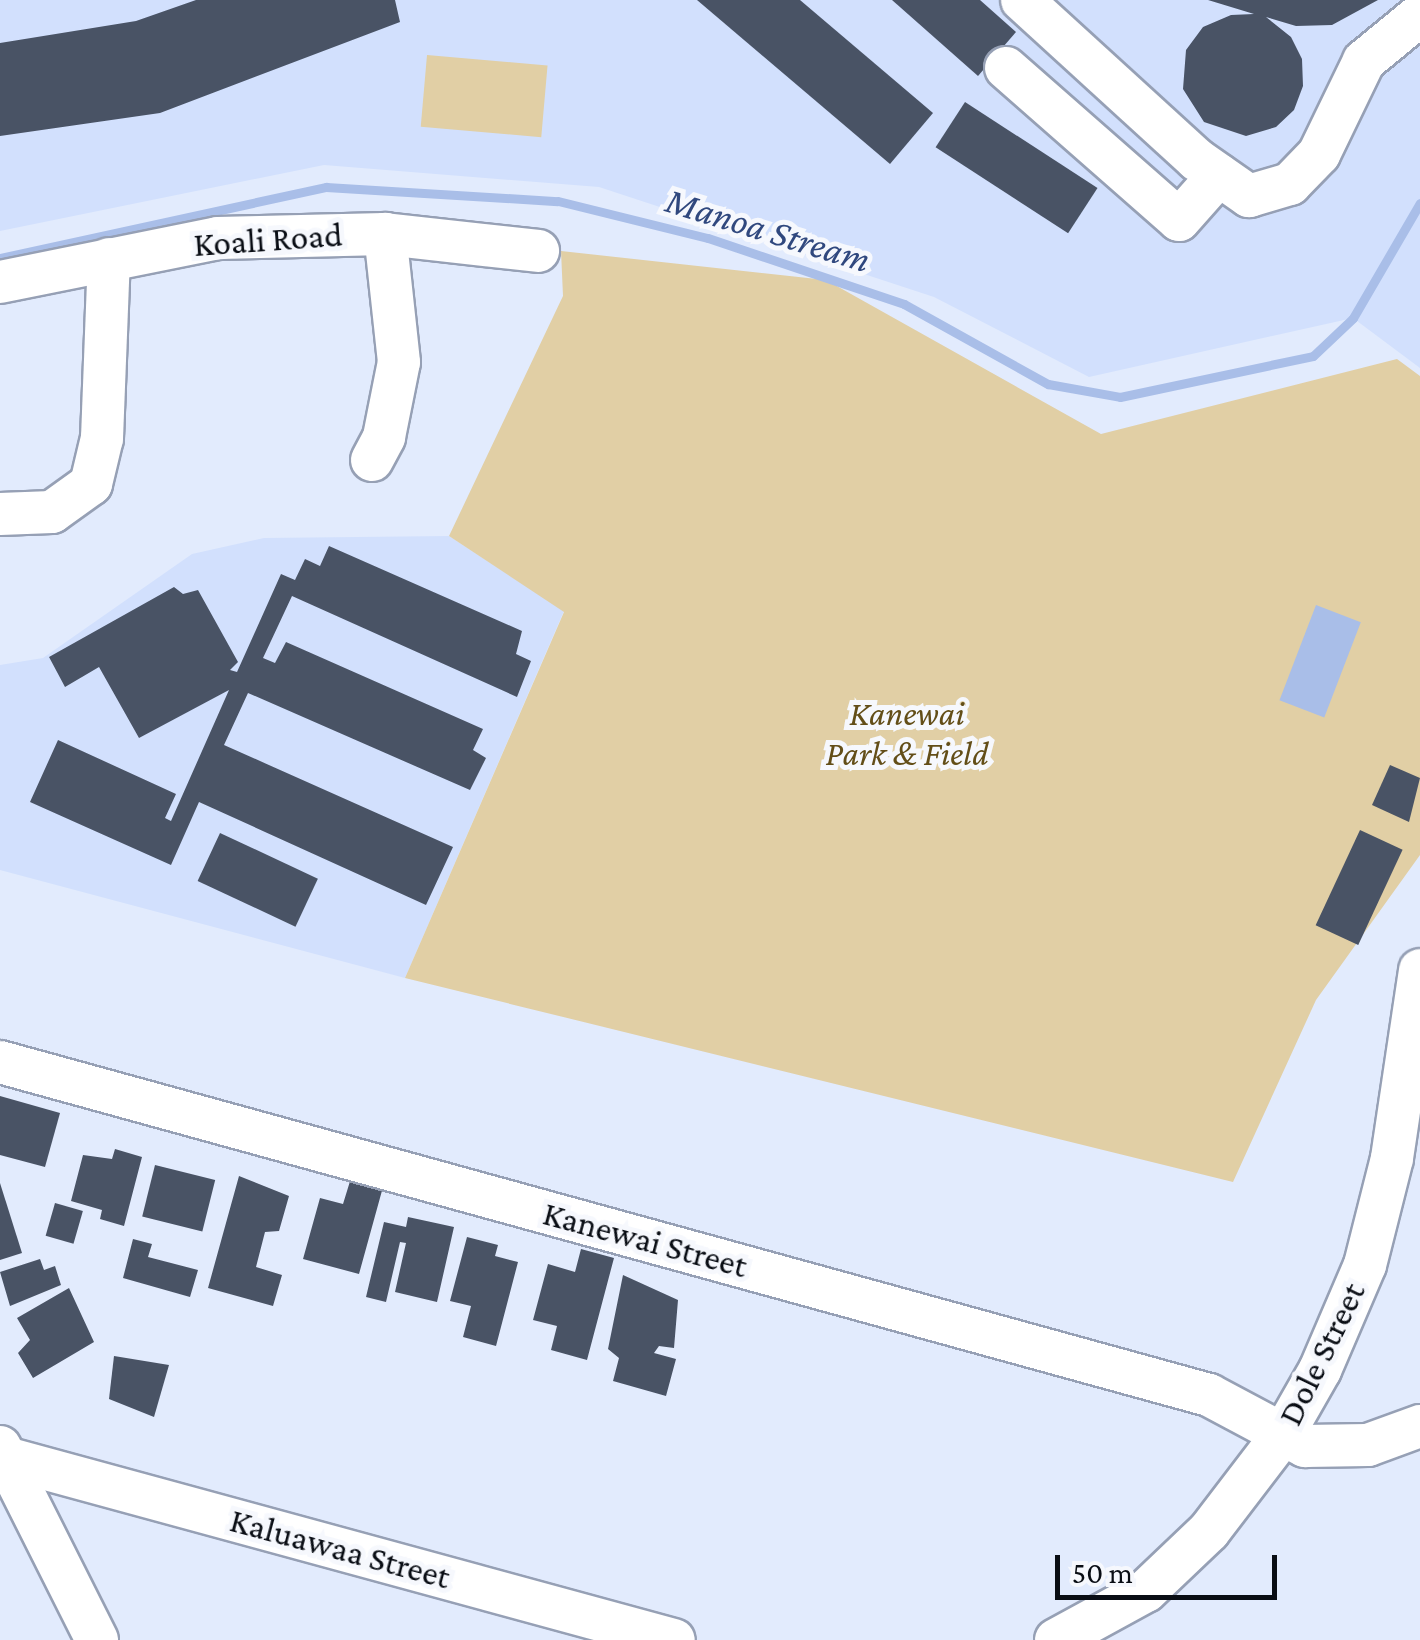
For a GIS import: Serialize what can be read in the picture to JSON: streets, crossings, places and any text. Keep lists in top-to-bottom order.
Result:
{
  "streets": {
    "street": [
      "Koali Road",
      "Kanewai Street",
      "Dole Street",
      "Kaluawaa Street"
    ]
  },
  "crossings": [
    ["Kanewai Street", "Dole Street"]
  ],
  "water": ["Manoa Stream"],
  "parks": ["Kanewai Park & Field"],
  "scale_bar": "50 m"
}
